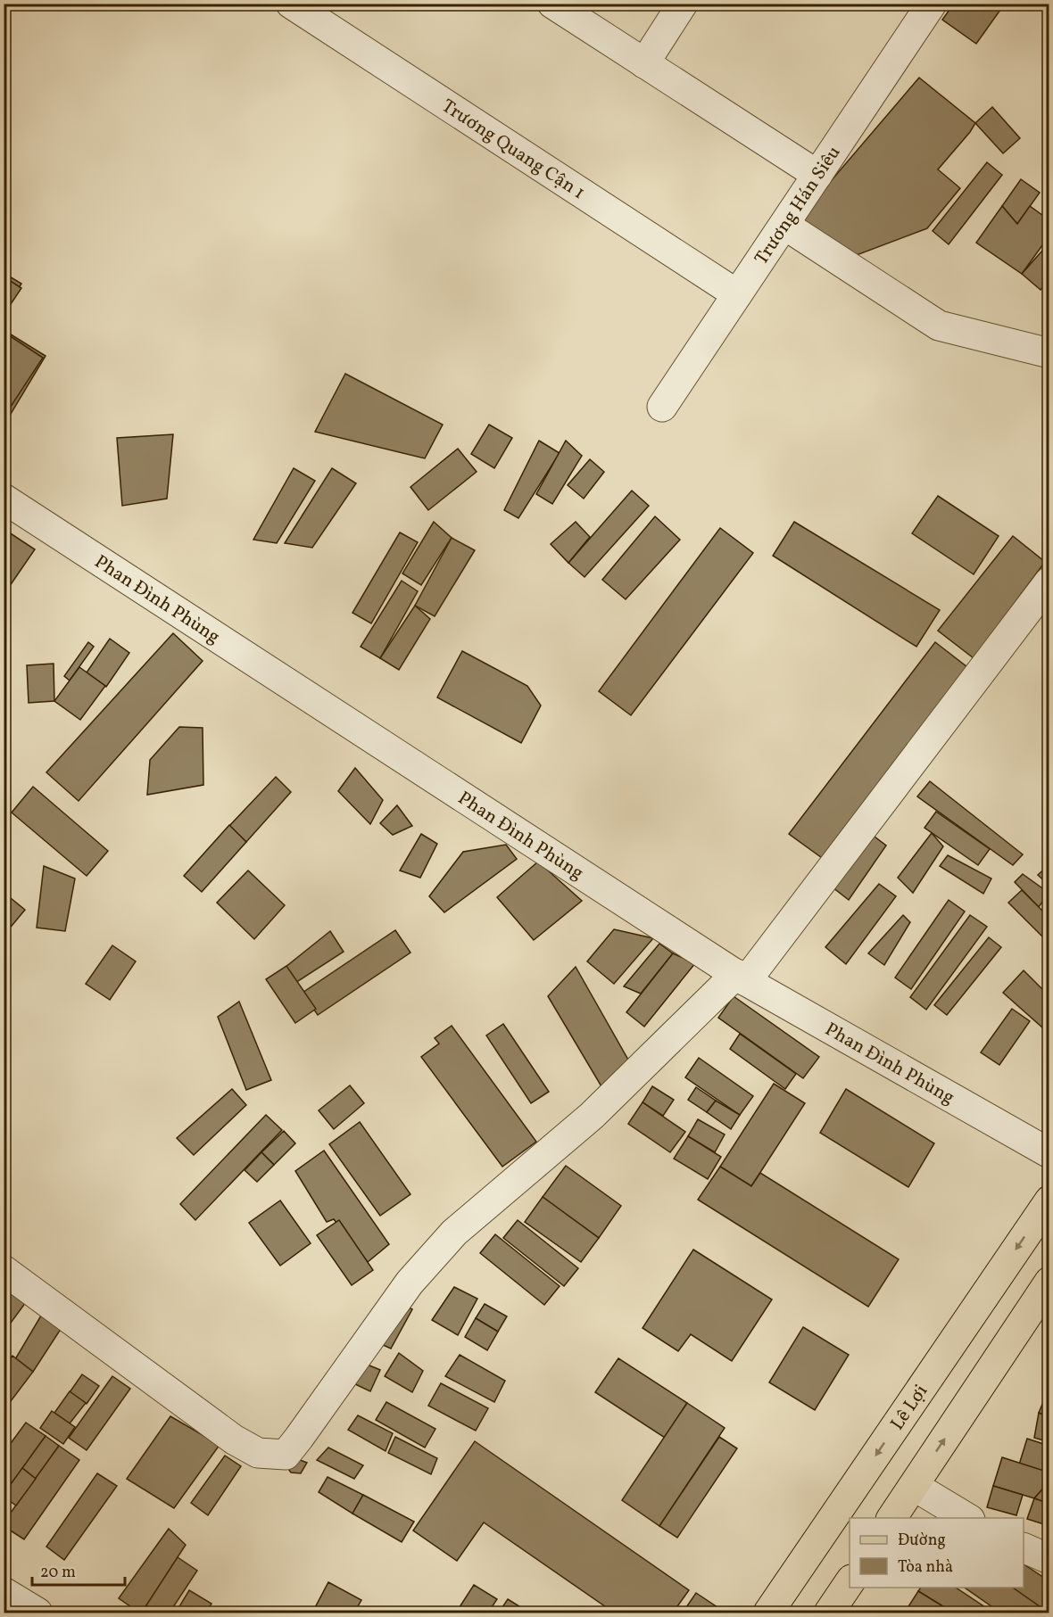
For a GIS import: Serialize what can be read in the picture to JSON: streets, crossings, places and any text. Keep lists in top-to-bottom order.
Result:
{
  "streets": {
    "main road": ["Lê Lợi"],
    "street": ["Trương Quang Cận 1", "Trương Hán Siêu", "Phan Đình Phùng"]
  },
  "crossings": [
    ["Trương Quang Cận 1", "Trương Hán Siêu"]
  ],
  "legend": ["Đường", "Tòa nhà"],
  "scale_bar": "20 m"
}
